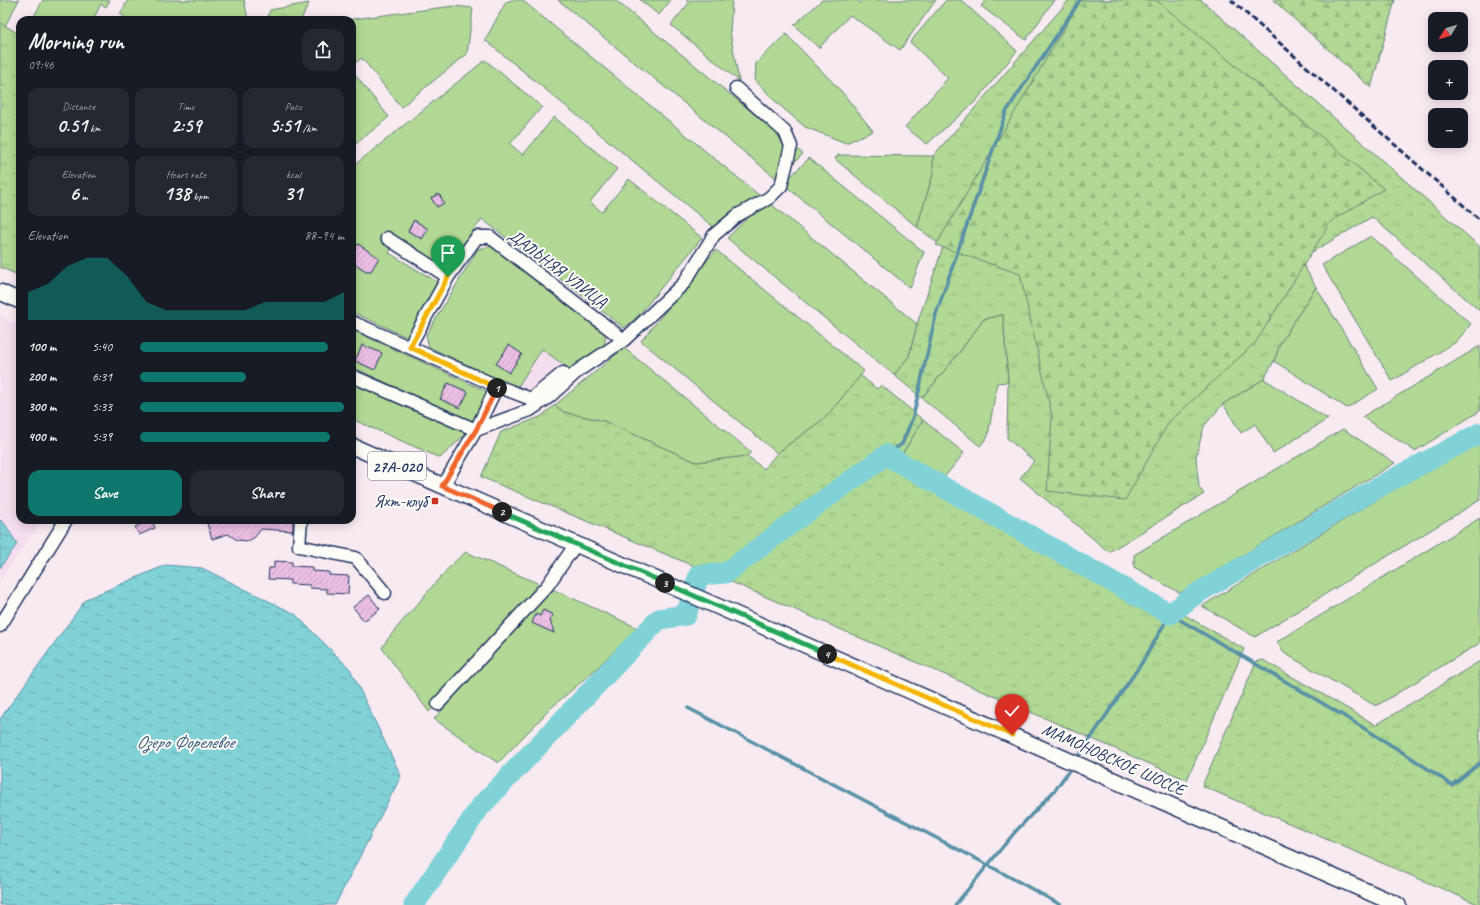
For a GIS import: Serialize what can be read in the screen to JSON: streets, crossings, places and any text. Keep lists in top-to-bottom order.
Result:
{
  "streets": {
    "main road": ["27А-020", "МАМОНОВСКОЕ ШОССЕ"],
    "street": ["ДАЛЬНЯЯ УЛИЦА"]
  },
  "water": ["Озеро Форелевое"],
  "places": {
    "transit": ["Яхт-клуб"]
  },
  "north": "bottom left",
  "page": {
    "map_buttons": ["+", "−"],
    "heading": ["Morning run", "09:46"],
    "stats": [
      ["Distance", "0.51 km"],
      ["Time", "2:59"],
      ["Pace", "5:51 /km"],
      ["Elevation", "6 m"],
      ["Heart rate", "138 bpm"],
      ["kcal", "31"]
    ],
    "chart": ["Elevation", "88–94 m"],
    "list": [
      {
        "name": "100 m",
        "note": "5:40"
      },
      {
        "name": "200 m",
        "note": "6:31"
      },
      {
        "name": "300 m",
        "note": "5:33"
      },
      {
        "name": "400 m",
        "note": "5:39"
      }
    ],
    "pins": [
      "1",
      "2",
      "3",
      "4"
    ],
    "buttons": ["Save", "Share"]
  }
}
